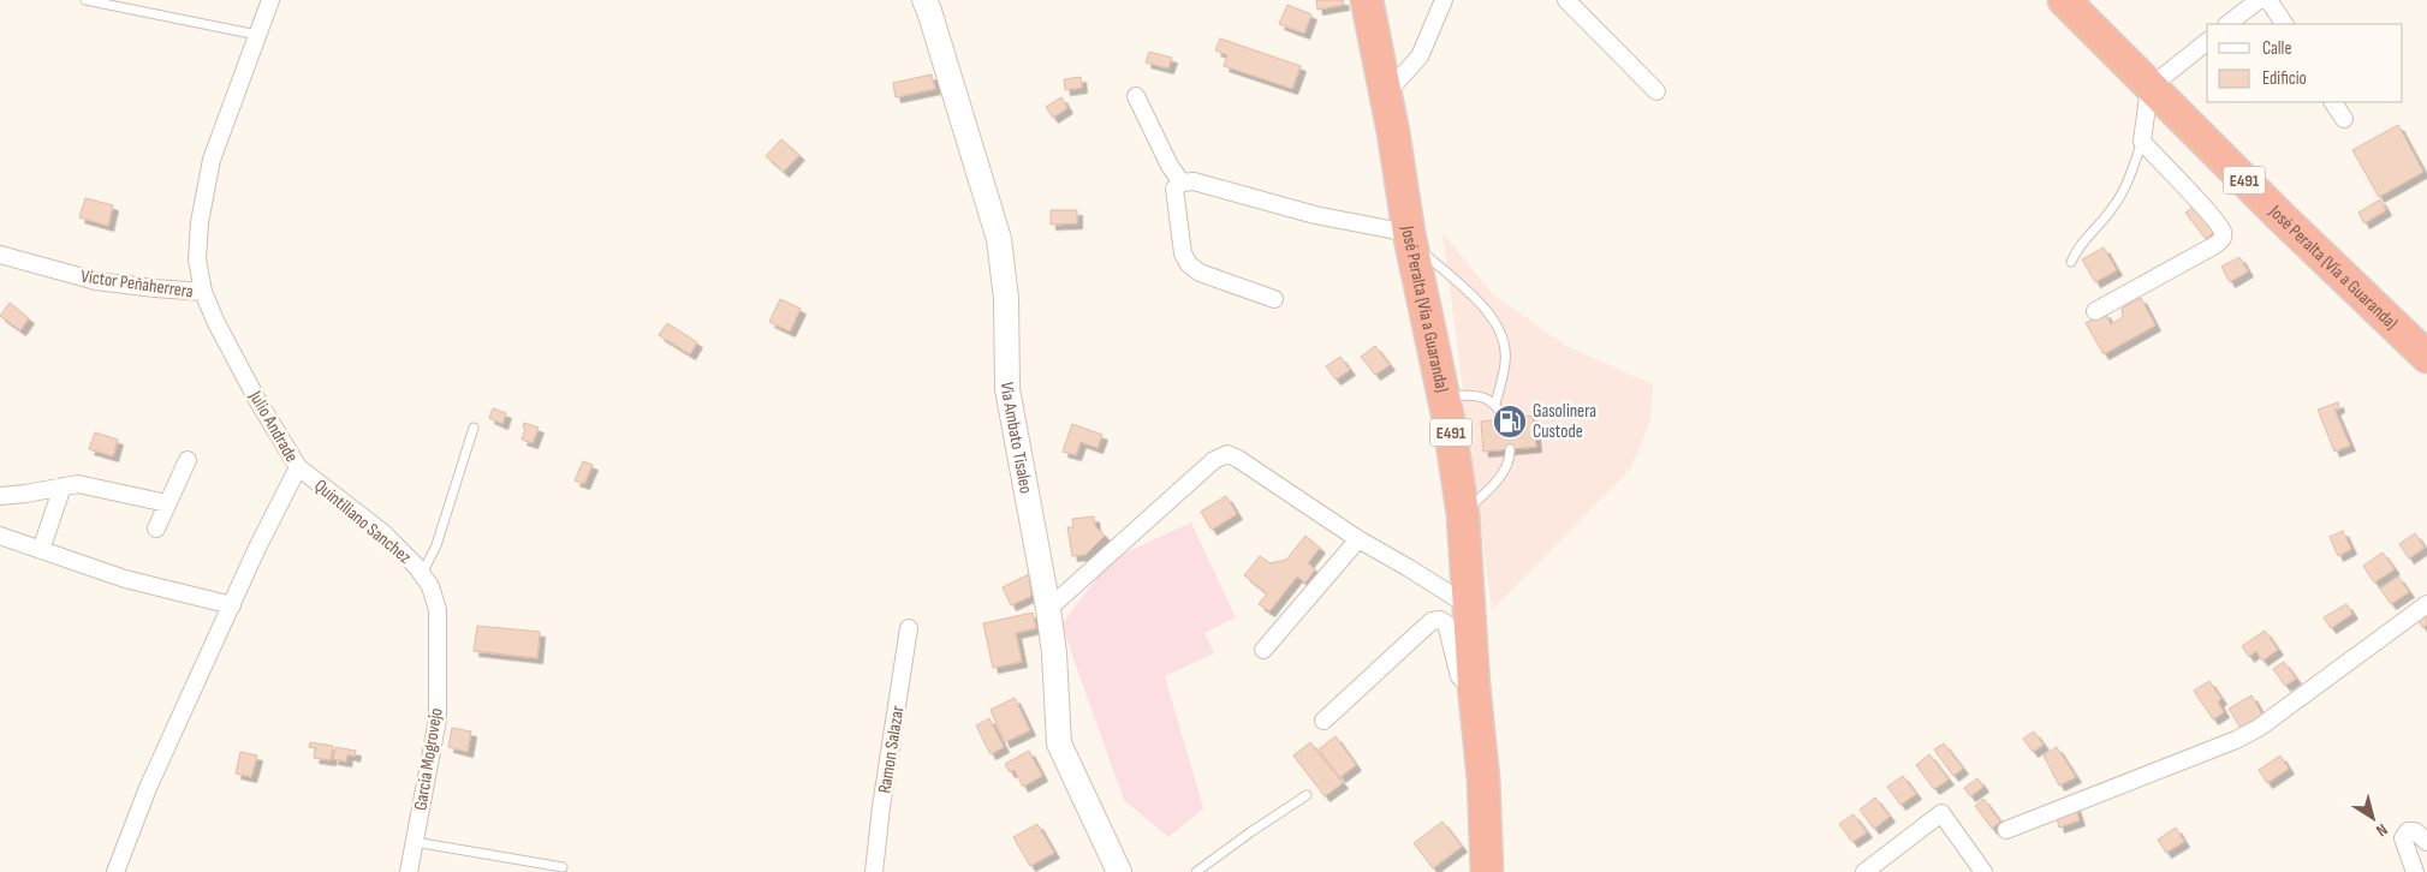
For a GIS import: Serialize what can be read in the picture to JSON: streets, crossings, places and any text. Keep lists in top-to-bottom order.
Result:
{
  "streets": {
    "highway": ["E491", "José Peralta (Vía a Guaranda)"],
    "main road": ["Via Ambato Tisaleo"],
    "street": [
      "Víctor Peñaherrera",
      "Julio Andrade",
      "Quintiliano Sanchez",
      "Ramon Salazar",
      "Garcia Mogrovejo"
    ]
  },
  "crossings": [
    ["Víctor Peñaherrera", "Julio Andrade"],
    ["Julio Andrade", "Quintiliano Sanchez"],
    ["Quintiliano Sanchez", "Garcia Mogrovejo"]
  ],
  "places": {
    "fuel station": ["Gasolinera Custode"]
  },
  "legend": ["Calle", "Edificio"],
  "north": "bottom right"
}
